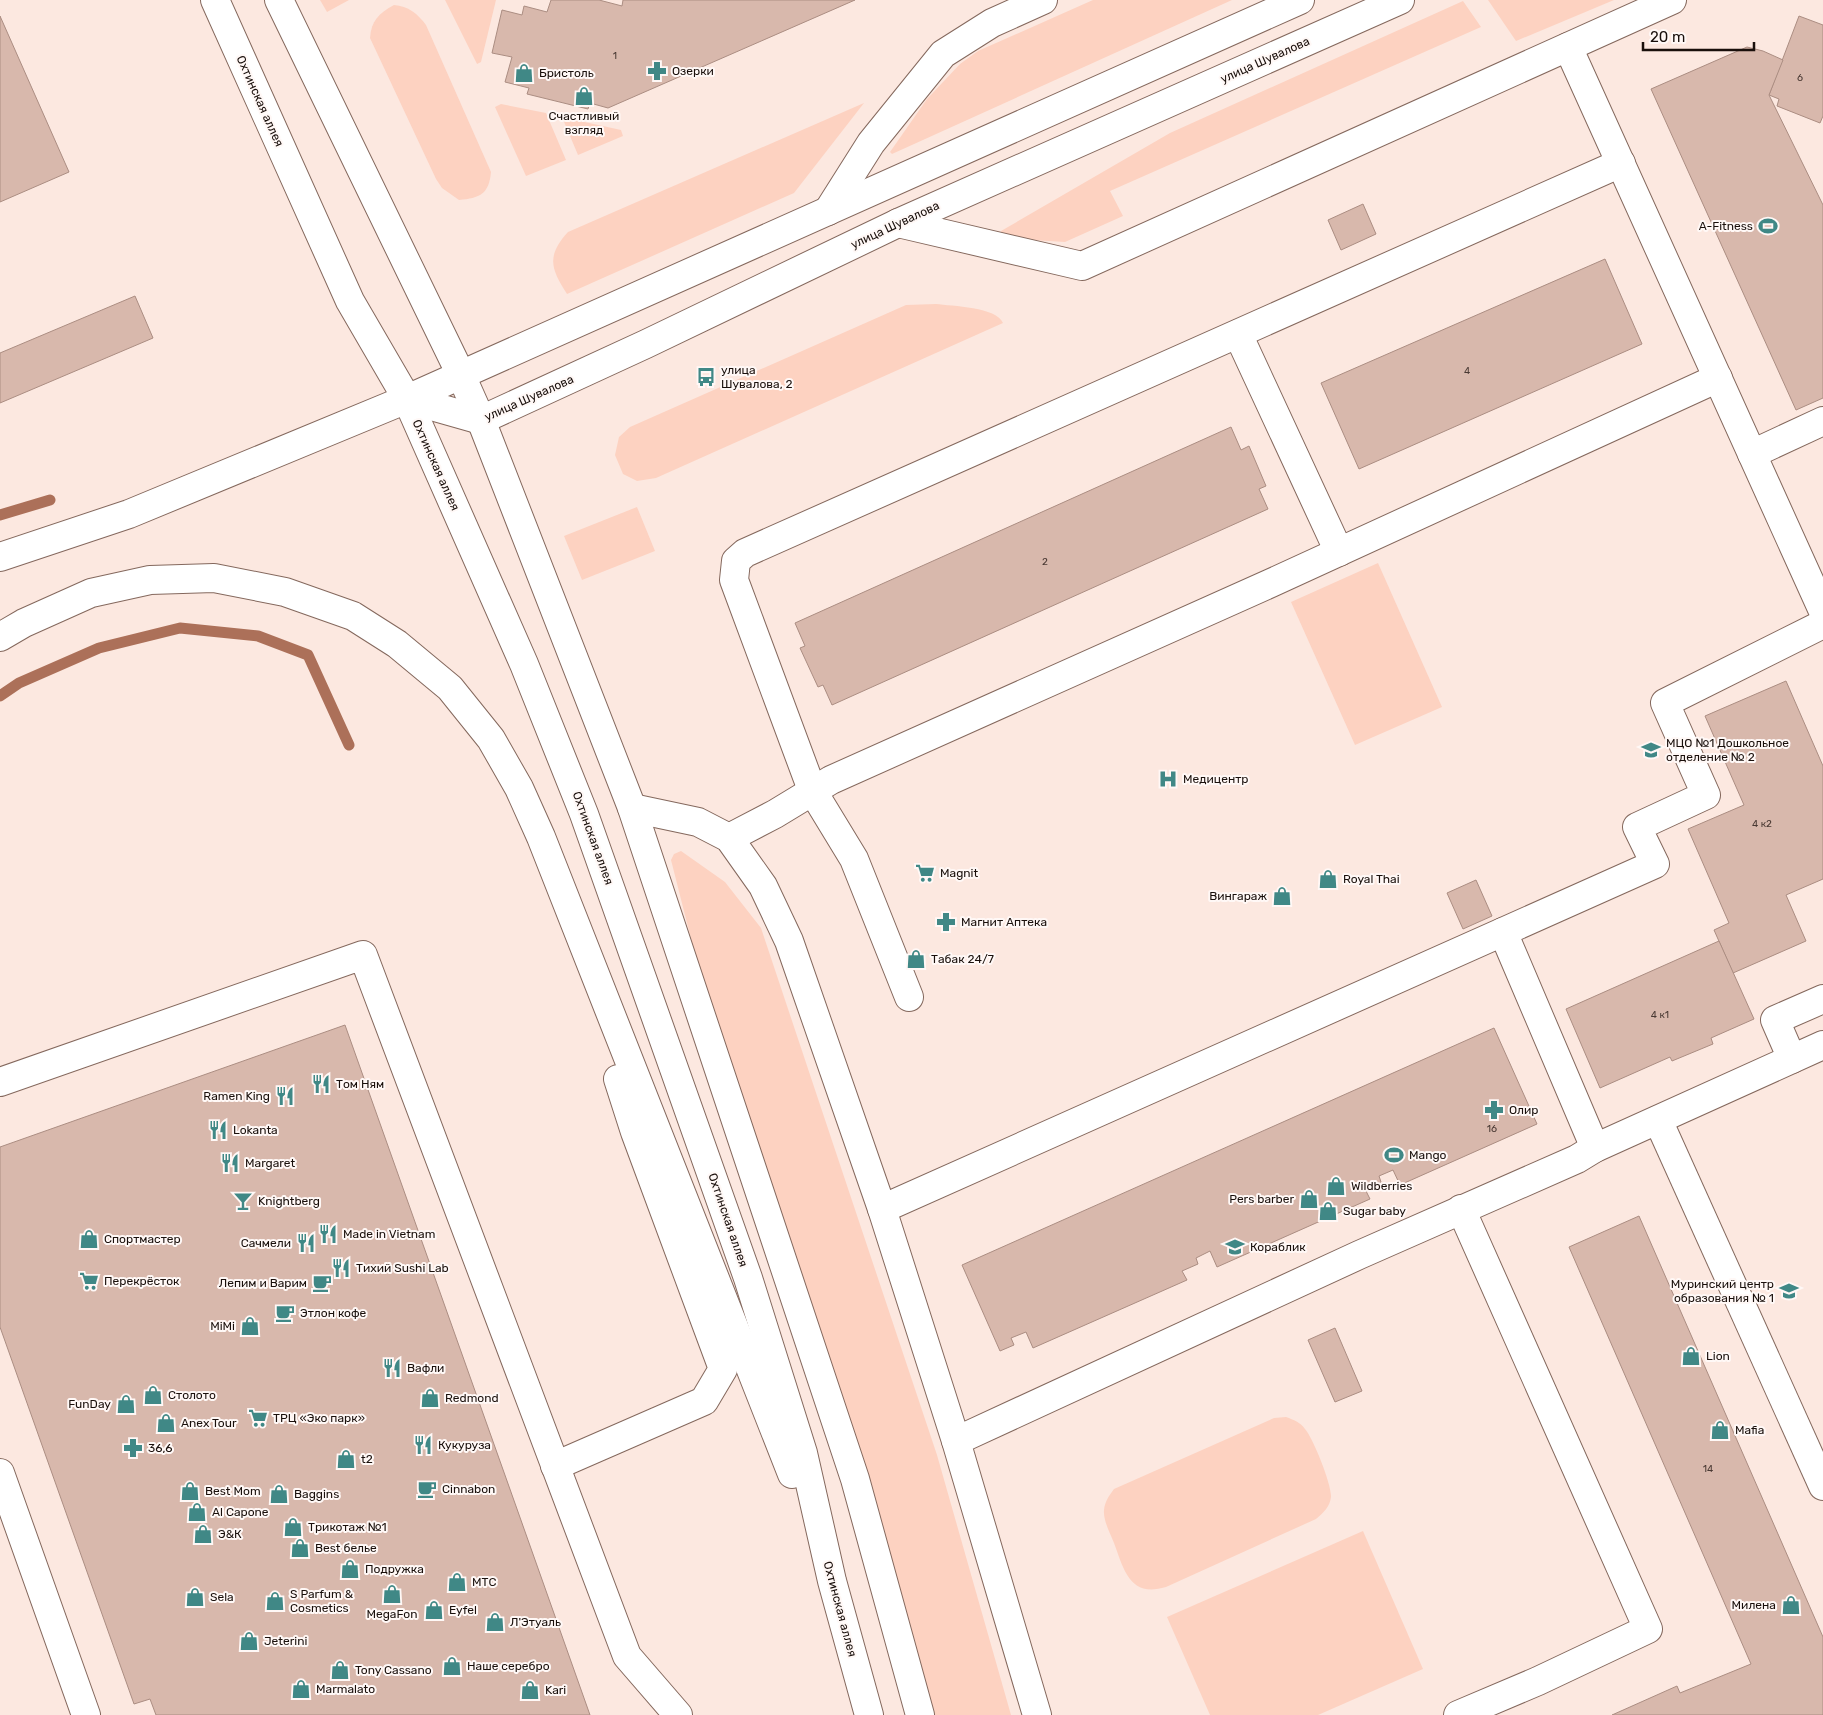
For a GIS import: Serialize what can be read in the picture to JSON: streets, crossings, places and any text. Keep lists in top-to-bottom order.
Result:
{
  "streets": {
    "street": ["улица Шувалова", "Охтинская аллея"]
  },
  "crossings": [
    ["улица Шувалова", "Охтинская аллея"]
  ],
  "places": {
    "pharmacy": [
      "Озерки",
      "Магнит Аптека",
      "Олир",
      "36,6"
    ],
    "shop": [
      "Бристоль",
      "Счастливый взгляд",
      "Royal Thai",
      "Вингараж",
      "Табак 24/7",
      "Wildberries",
      "Pers barber",
      "Sugar baby",
      "Спортмастер",
      "MiMi",
      "Lion",
      "Столото",
      "Redmond",
      "FunDay",
      "Anex Tour",
      "Mafia",
      "t2",
      "Best Mom",
      "Baggins",
      "Al Capone",
      "Трикотаж №1",
      "Э&К",
      "Best белье",
      "Подружка",
      "МТС",
      "MegaFon",
      "Sela",
      "S Parfum & Cosmetics",
      "Милена",
      "Eyfel",
      "Л'Этуаль",
      "Jeterini",
      "Наше серебро",
      "Tony Cassano",
      "Marmalato",
      "Kari"
    ],
    "sports": ["A-Fitness", "Mango"],
    "bus stop": ["улица Шувалова, 2"],
    "school or university": ["МЦО №1 Дошкольное отделение № 2", "Кораблик", "Муринский центр образования № 1"],
    "hospital": ["Медицентр"],
    "supermarket": ["Magnit", "Перекрёсток", "ТРЦ «Эко парк»"],
    "restaurant": [
      "Том Ням",
      "Ramen King",
      "Lokanta",
      "Margaret",
      "Made in Vietnam",
      "Сачмели",
      "Тихий Sushi Lab",
      "Вафли",
      "Кукуруза"
    ],
    "bar": ["Knightberg"],
    "cafe": ["Лепим и Варим", "Этлон кофе", "Cinnabon"]
  },
  "house_numbers": [
    "1",
    "6",
    "4",
    "2",
    "4 к2",
    "4 к1",
    "16",
    "14"
  ],
  "scale_bar": "20 m"
}
